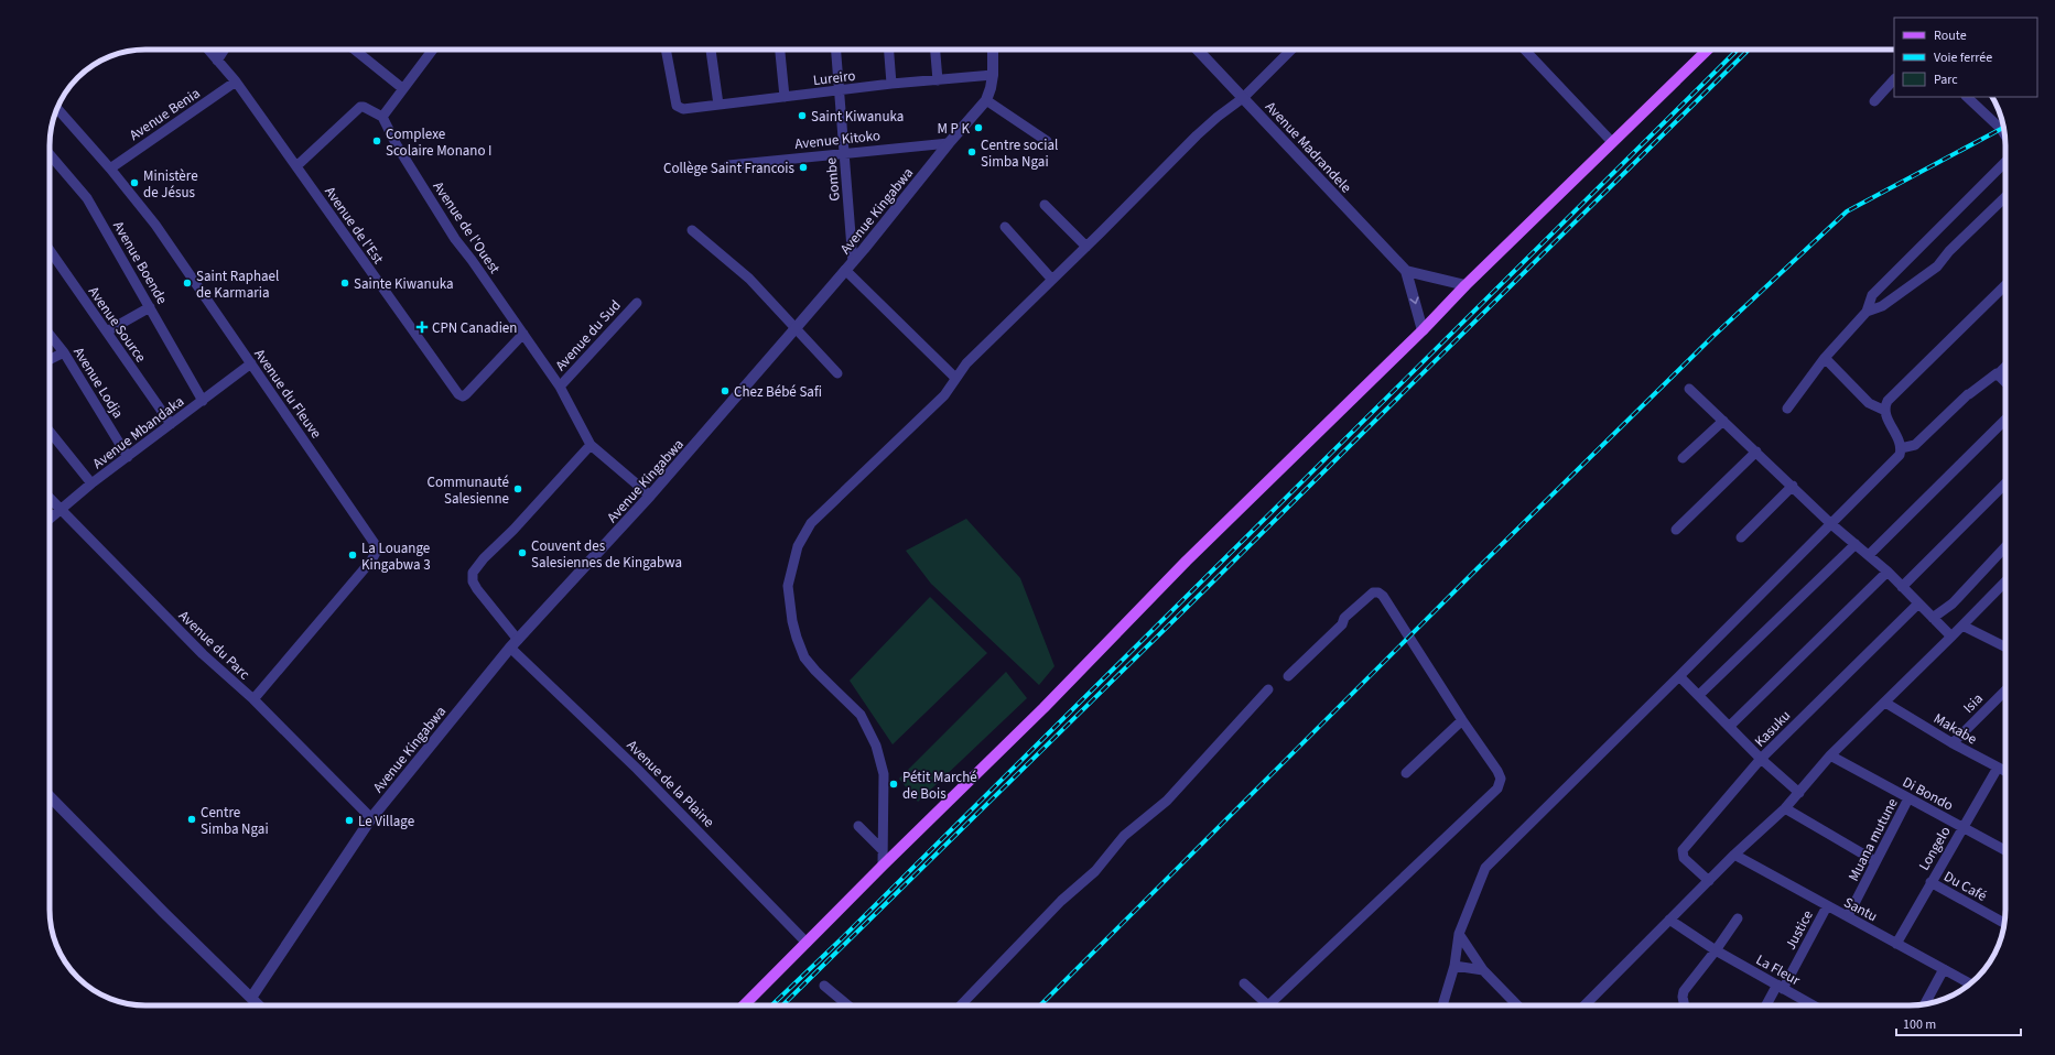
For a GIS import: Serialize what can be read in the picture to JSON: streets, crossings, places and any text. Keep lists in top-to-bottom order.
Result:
{
  "streets": {
    "street": [
      "Lureiro",
      "Avenue Benia",
      "Avenue Kitoko",
      "Avenue Madrandele",
      "Gombe",
      "Avenue Kingabwa",
      "Avenue de l'Est",
      "Avenue de l'Ouest",
      "Avenue Boende",
      "Avenue Source",
      "Avenue du Sud",
      "Avenue Lodja",
      "Avenue du Fleuve",
      "Avenue Mbandaka",
      "Avenue du Parc",
      "Isia",
      "Kasuku",
      "Makabe",
      "Avenue de la Plaine",
      "Di Bondo",
      "Muana mutune",
      "Longelo",
      "Du Café",
      "Santu",
      "Justice",
      "La Fleur"
    ]
  },
  "crossings": [
    ["Lureiro", "Gombe"],
    ["Lureiro", "Avenue Kingabwa"],
    ["Avenue Benia", "Avenue de l'Est"],
    ["Avenue Benia", "Avenue du Fleuve"],
    ["Avenue Kitoko", "Gombe"],
    ["Avenue Kitoko", "Avenue Kingabwa"],
    ["Gombe", "Avenue Kingabwa"],
    ["Avenue Kingabwa", "Avenue de l'Ouest"],
    ["Avenue Kingabwa", "Avenue du Parc"],
    ["Avenue Kingabwa", "Avenue de la Plaine"],
    ["Avenue de l'Est", "Avenue de l'Ouest"],
    ["Avenue de l'Ouest", "Avenue du Sud"],
    ["Avenue de l'Ouest", "Avenue de la Plaine"],
    ["Avenue Boende", "Avenue Mbandaka"],
    ["Avenue Source", "Avenue Mbandaka"],
    ["Avenue Lodja", "Avenue Mbandaka"],
    ["Avenue du Fleuve", "Avenue Mbandaka"],
    ["Avenue du Fleuve", "Avenue du Parc"],
    ["Avenue Mbandaka", "Avenue du Parc"],
    ["Isia", "Makabe"],
    ["Makabe", "Longelo"],
    ["Di Bondo", "Muana mutune"],
    ["Di Bondo", "Longelo"],
    ["Muana mutune", "Santu"],
    ["Longelo", "Du Café"],
    ["Longelo", "Santu"],
    ["Santu", "Justice"],
    ["Justice", "La Fleur"]
  ],
  "places": {
    "other": [
      "Saint Kiwanuka",
      "M P K",
      "Complexe Scolaire Monano I",
      "Centre social Simba Ngai",
      "Collège Saint Francois",
      "Ministère de Jésus",
      "Saint Raphael de Karmaria",
      "Sainte Kiwanuka",
      "Chez Bébé Safi",
      "Communauté Salesienne",
      "Couvent des Salesiennes de Kingabwa",
      "La Louange Kingabwa 3",
      "Pétit Marché de Bois",
      "Centre Simba Ngai",
      "Le Village"
    ],
    "health": ["CPN Canadien"]
  },
  "legend": ["Route", "Voie ferrée", "Parc"],
  "scale_bar": "100 m"
}
